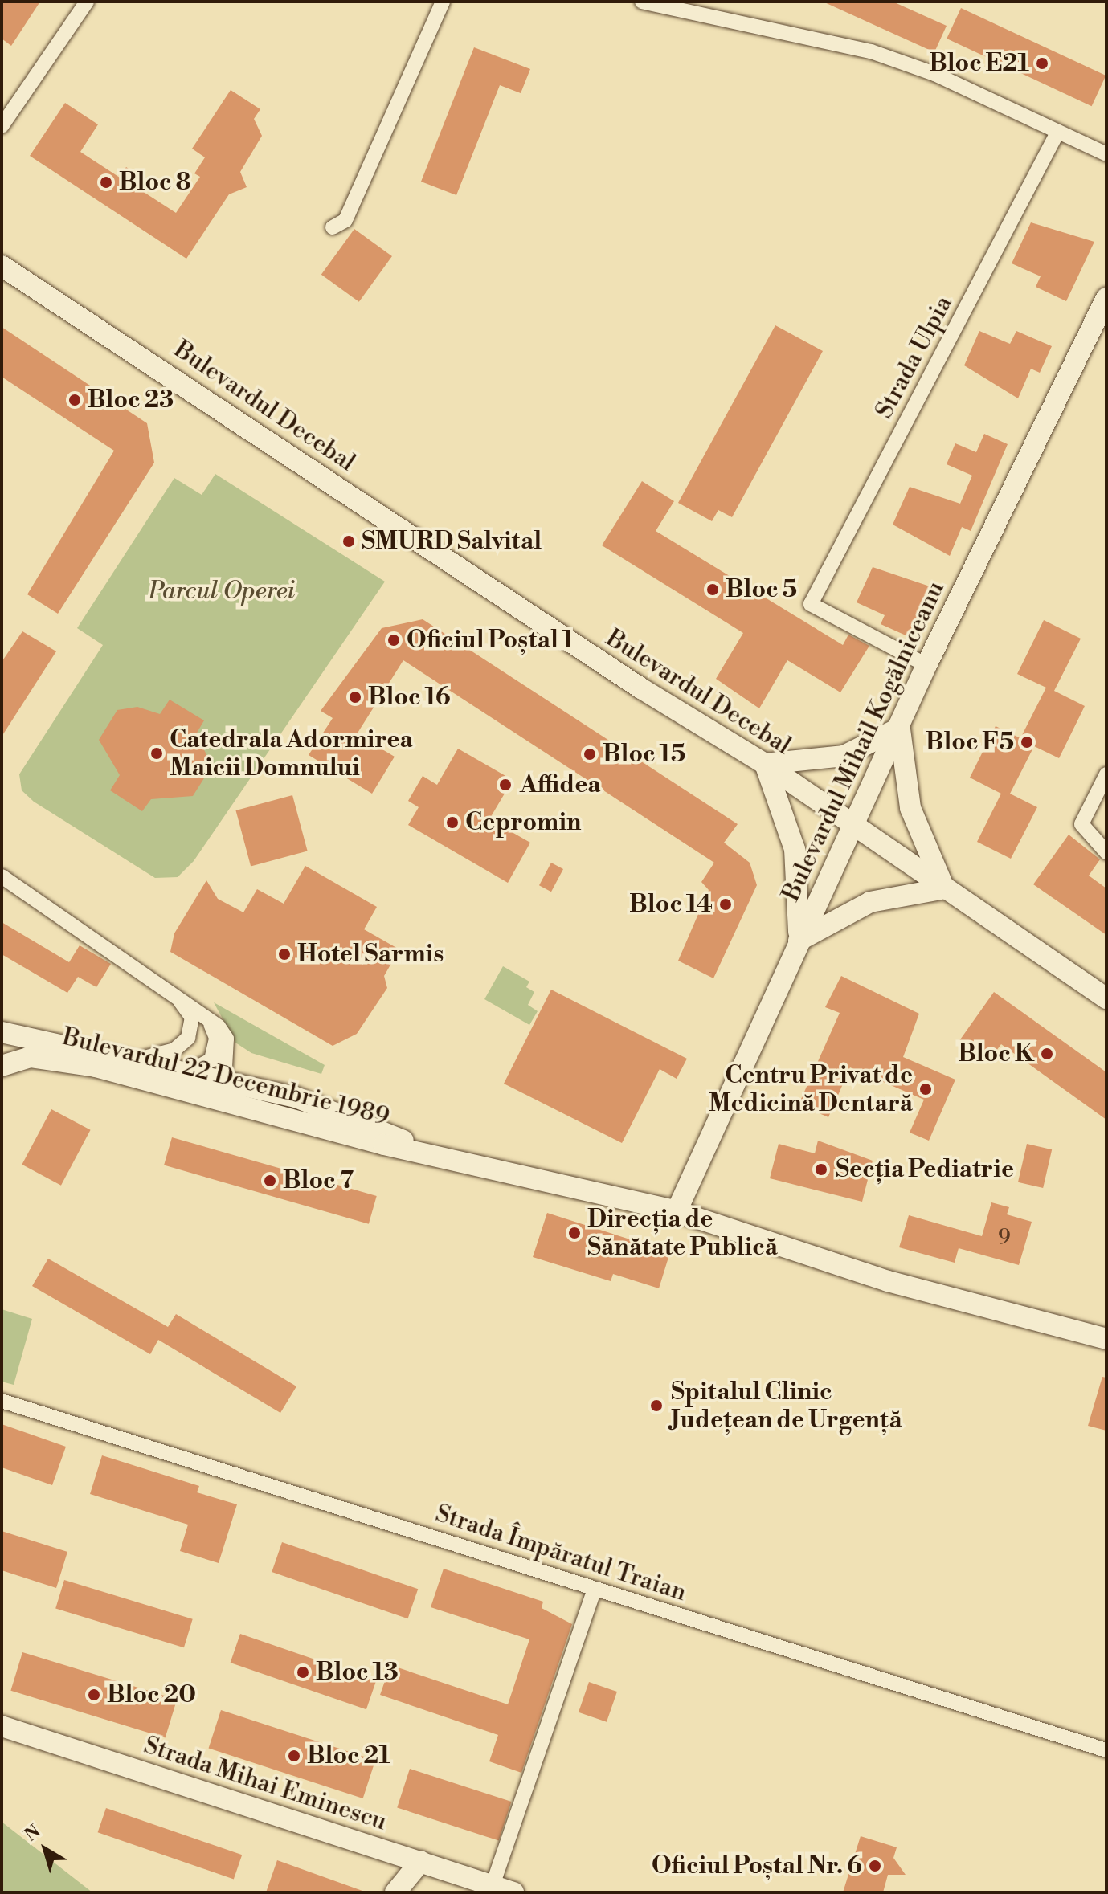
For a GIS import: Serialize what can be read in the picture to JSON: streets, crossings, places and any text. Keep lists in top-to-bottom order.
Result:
{
  "streets": {
    "street": [
      "Strada Ulpia",
      "Bulevardul Decebal",
      "Bulevardul Mihail Kogălniceanu",
      "Bulevardul 22 Decembrie 1989",
      "Strada Împăratul Traian",
      "Strada Mihai Eminescu"
    ]
  },
  "crossings": [
    ["Strada Ulpia", "Bulevardul Mihail Kogălniceanu"],
    ["Bulevardul Decebal", "Bulevardul Mihail Kogălniceanu"],
    ["Bulevardul Mihail Kogălniceanu", "Bulevardul 22 Decembrie 1989"]
  ],
  "parks": ["Parcul Operei"],
  "places": [
    "Bloc E21",
    "Bloc 8",
    "Bloc 23",
    "SMURD Salvital",
    "Bloc 5",
    "Oficiul Poștal 1",
    "Bloc 16",
    "Bloc F5",
    "Catedrala Adormirea Maicii Domnului",
    "Bloc 15",
    "Affidea",
    "Cepromin",
    "Bloc 14",
    "Hotel Sarmis",
    "Bloc K",
    "Centru Privat de Medicină Dentară",
    "Secția Pediatrie",
    "Bloc 7",
    "Direcția de Sănătate Publică",
    "Spitalul Clinic Județean de Urgență",
    "Bloc 13",
    "Bloc 20",
    "Bloc 21",
    "Oficiul Poștal Nr. 6"
  ],
  "house_numbers": ["9"],
  "north": "top left"
}
